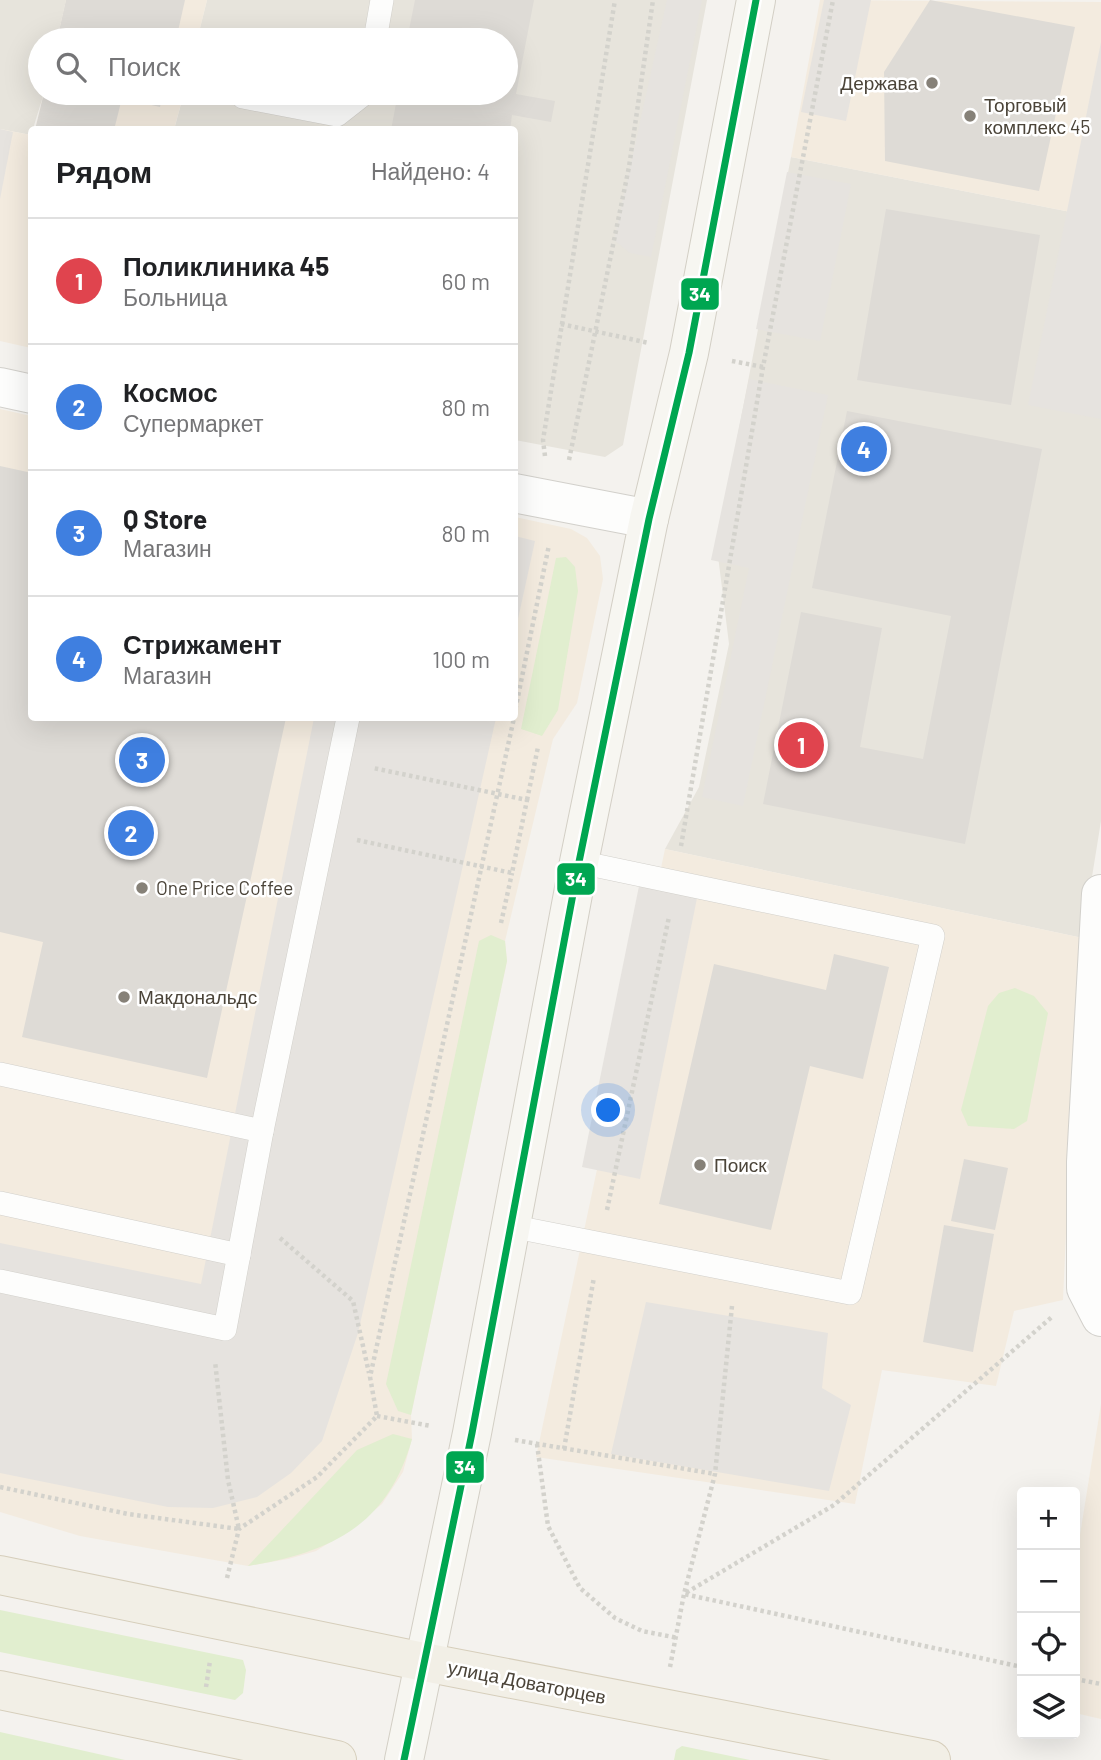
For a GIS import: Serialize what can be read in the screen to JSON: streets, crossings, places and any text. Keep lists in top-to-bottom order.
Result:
{
  "streets": {
    "main road": ["улица Доваторцев"]
  },
  "places": [
    "Держава",
    "Торговый комплекс 45",
    "One Price Coffee",
    "Макдональдс",
    "Поиск"
  ],
  "lines": ["transit line 34"],
  "page": {
    "search": "Поиск",
    "heading": ["Рядом", "Найдено: 4"],
    "list": [
      {
        "mark": "1",
        "name": "Поликлиника 45",
        "note": "Больница",
        "value": "60 m"
      },
      {
        "mark": "2",
        "name": "Космос",
        "note": "Супермаркет",
        "value": "80 m"
      },
      {
        "mark": "3",
        "name": "Q Store",
        "note": "Магазин",
        "value": "80 m"
      },
      {
        "mark": "4",
        "name": "Стрижамент",
        "note": "Магазин",
        "value": "100 m"
      }
    ],
    "pins": [
      "4",
      "1",
      "3",
      "2"
    ],
    "map_buttons": ["+", "−"]
  }
}
